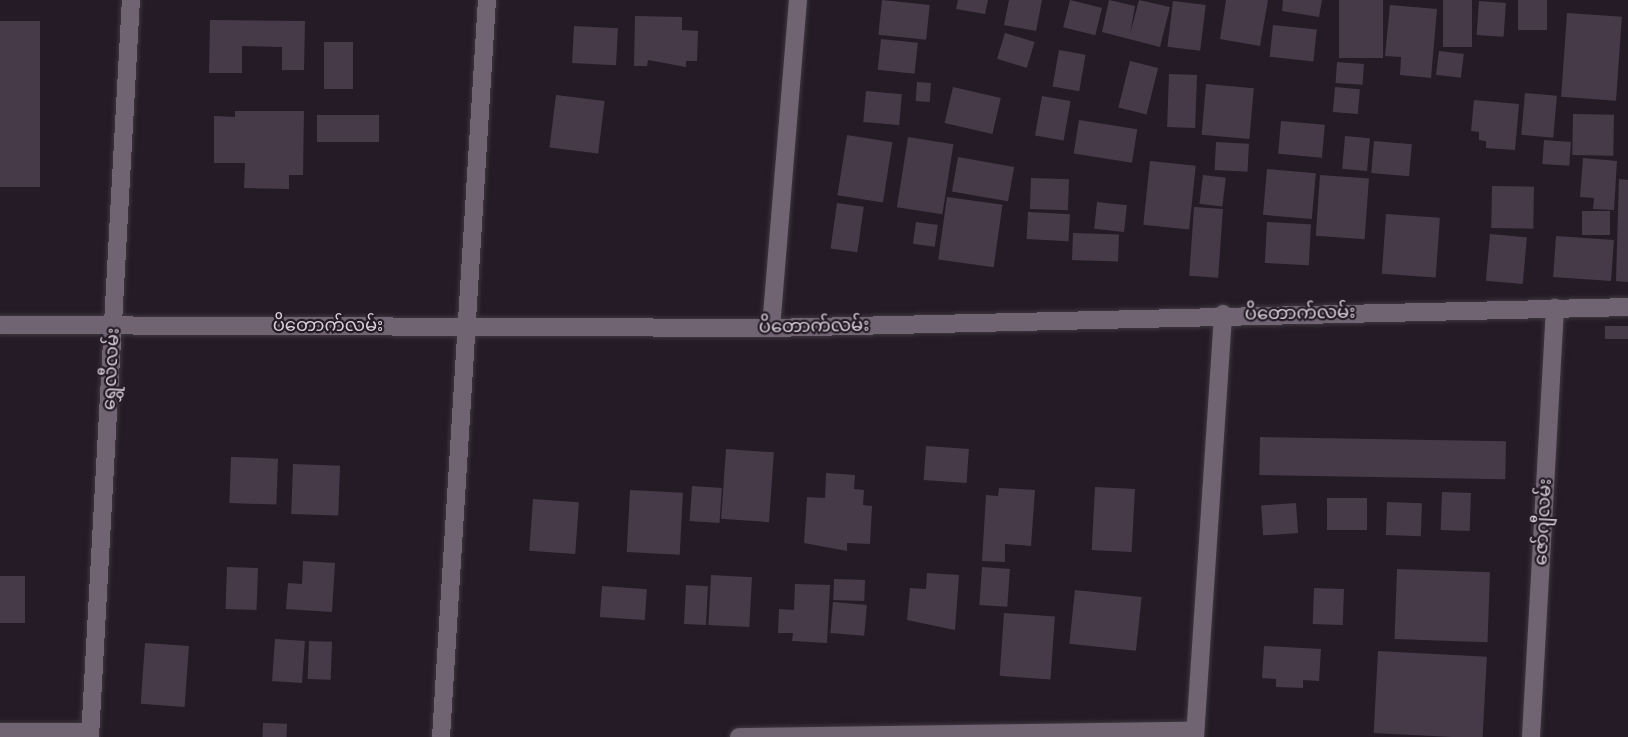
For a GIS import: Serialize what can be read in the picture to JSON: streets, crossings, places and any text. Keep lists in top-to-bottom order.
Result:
{
  "streets": {
    "street": ["ပိတောက်လမ်း", "ရွှေလီလမ်း", "ဇော်ဂျီလမ်း"]
  },
  "crossings": [
    ["ပိတောက်လမ်း", "ရွှေလီလမ်း"],
    ["ပိတောက်လမ်း", "ဇော်ဂျီလမ်း"]
  ]
}
